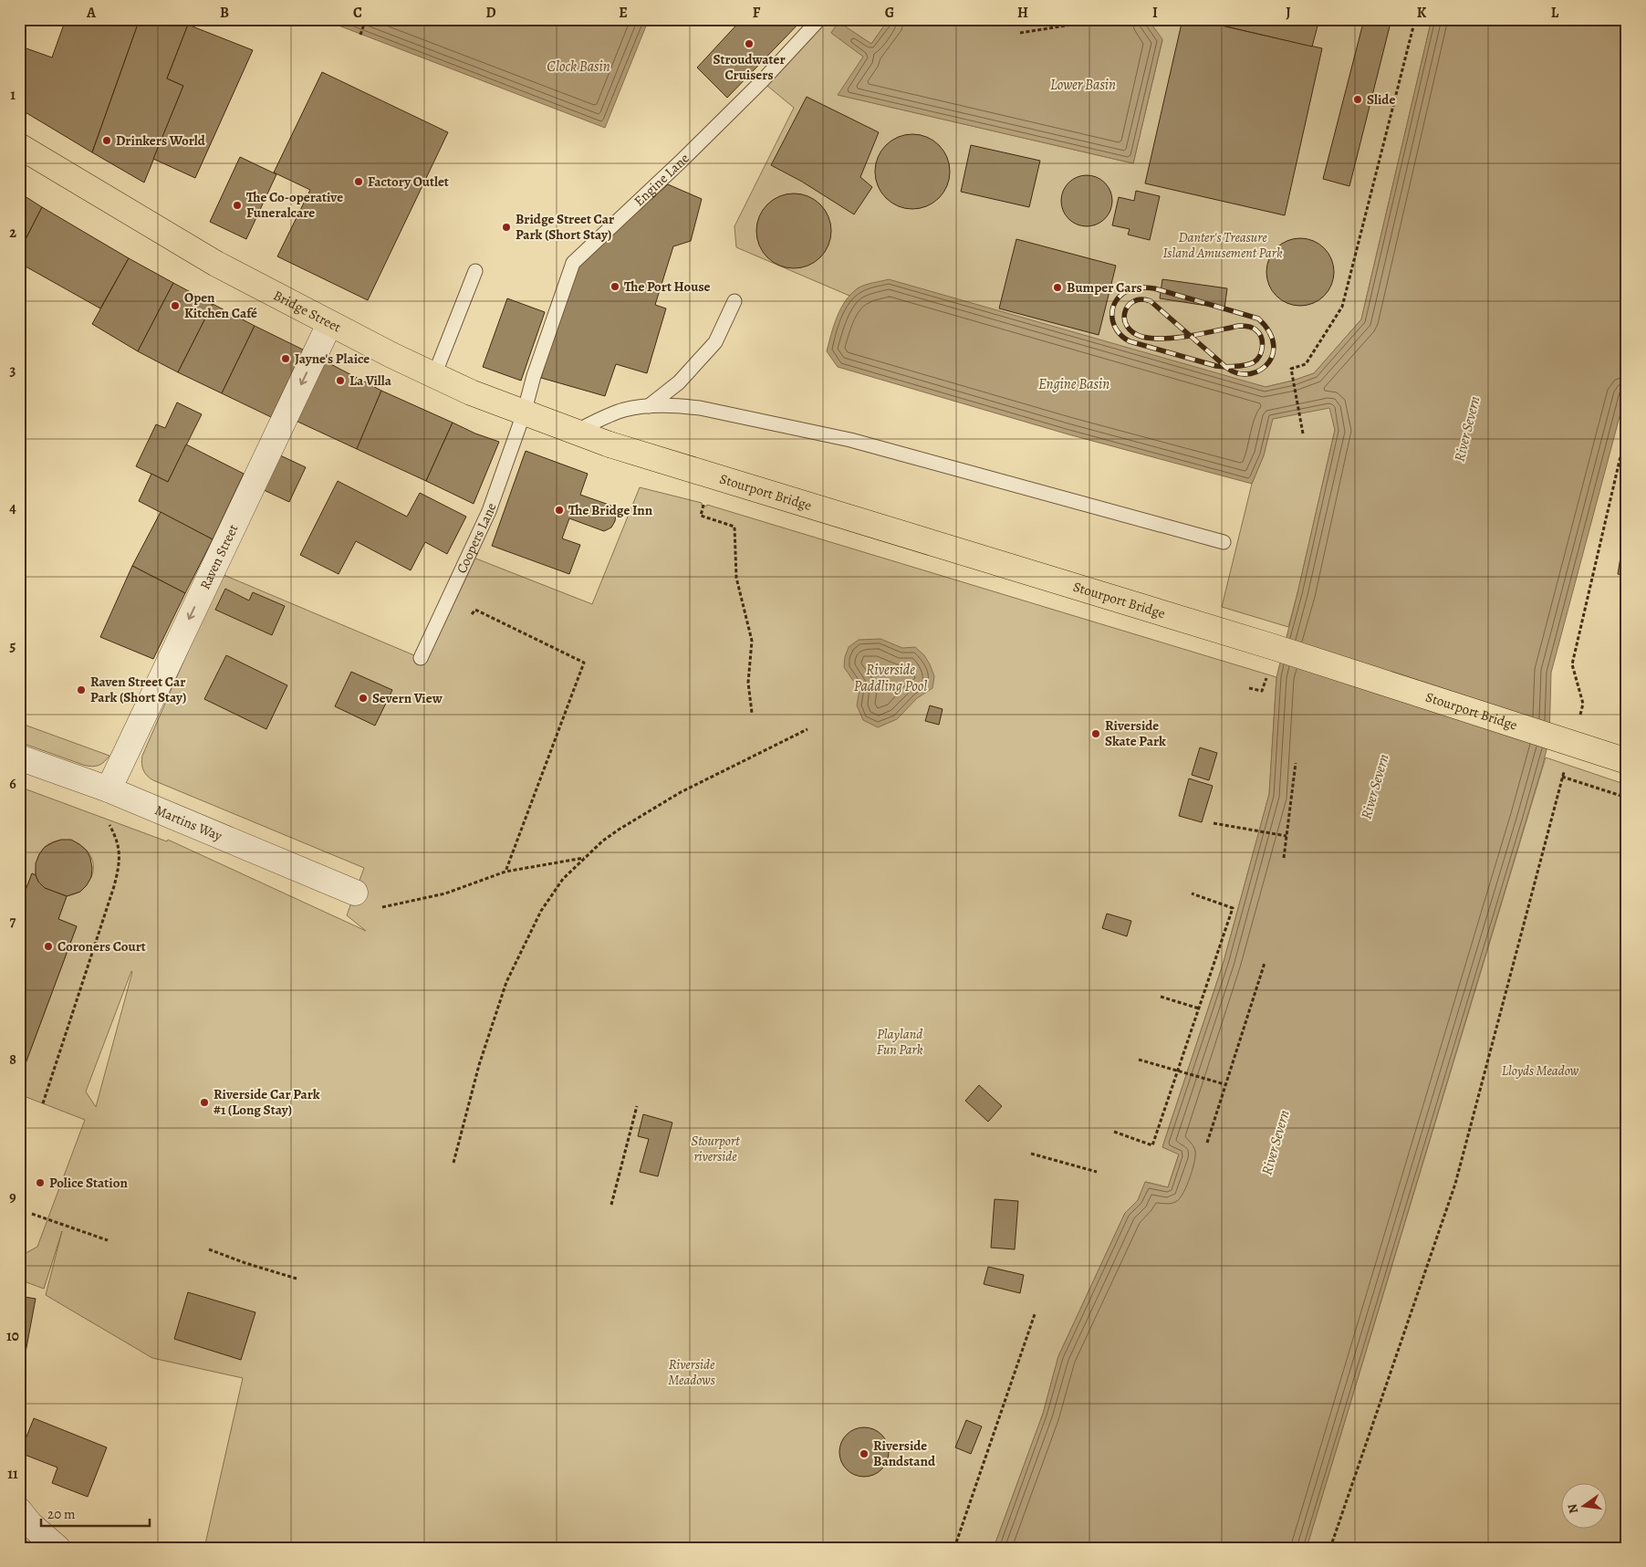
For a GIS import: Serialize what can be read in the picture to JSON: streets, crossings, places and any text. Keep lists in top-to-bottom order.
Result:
{
  "streets": {
    "main road": ["Bridge Street", "Stourport Bridge"],
    "street": ["Raven Street", "Martins Way"],
    "lane": ["Engine Lane", "Coopers Lane"]
  },
  "crossings": [
    ["Engine Lane", "Bridge Street"],
    ["Engine Lane", "Coopers Lane"],
    ["Bridge Street", "Stourport Bridge"],
    ["Bridge Street", "Coopers Lane"],
    ["Bridge Street", "Raven Street"],
    ["Raven Street", "Martins Way"]
  ],
  "one_way": ["Raven Street"],
  "water": [
    "Clock Basin",
    "Lower Basin",
    "Engine Basin",
    "River Severn",
    "Riverside Paddling Pool"
  ],
  "parks": [
    "Danter's Treasure Island Amusement Park",
    "Playland Fun Park",
    "Lloyds Meadow",
    "Stourport riverside",
    "Riverside Meadows"
  ],
  "places": [
    "Stroudwater Cruisers",
    "Slide",
    "Drinkers World",
    "Factory Outlet",
    "The Co-operative Funeralcare",
    "Bridge Street Car Park (Short Stay)",
    "The Port House",
    "Bumper Cars",
    "Open Kitchen Café",
    "Jayne's Plaice",
    "La Villa",
    "The Bridge Inn",
    "Raven Street Car Park (Short Stay)",
    "Severn View",
    "Riverside Skate Park",
    "Coroners Court",
    "Riverside Car Park #1 (Long Stay)",
    "Police Station",
    "Riverside Bandstand"
  ],
  "scale_bar": "20 m",
  "north": "left",
  "grid": {
    "columns": [
      "A",
      "B",
      "C",
      "D",
      "E",
      "F",
      "G",
      "H",
      "I",
      "J",
      "K",
      "L"
    ],
    "rows": [
      "1",
      "2",
      "3",
      "4",
      "5",
      "6",
      "7",
      "8",
      "9",
      "10",
      "11"
    ]
  }
}
